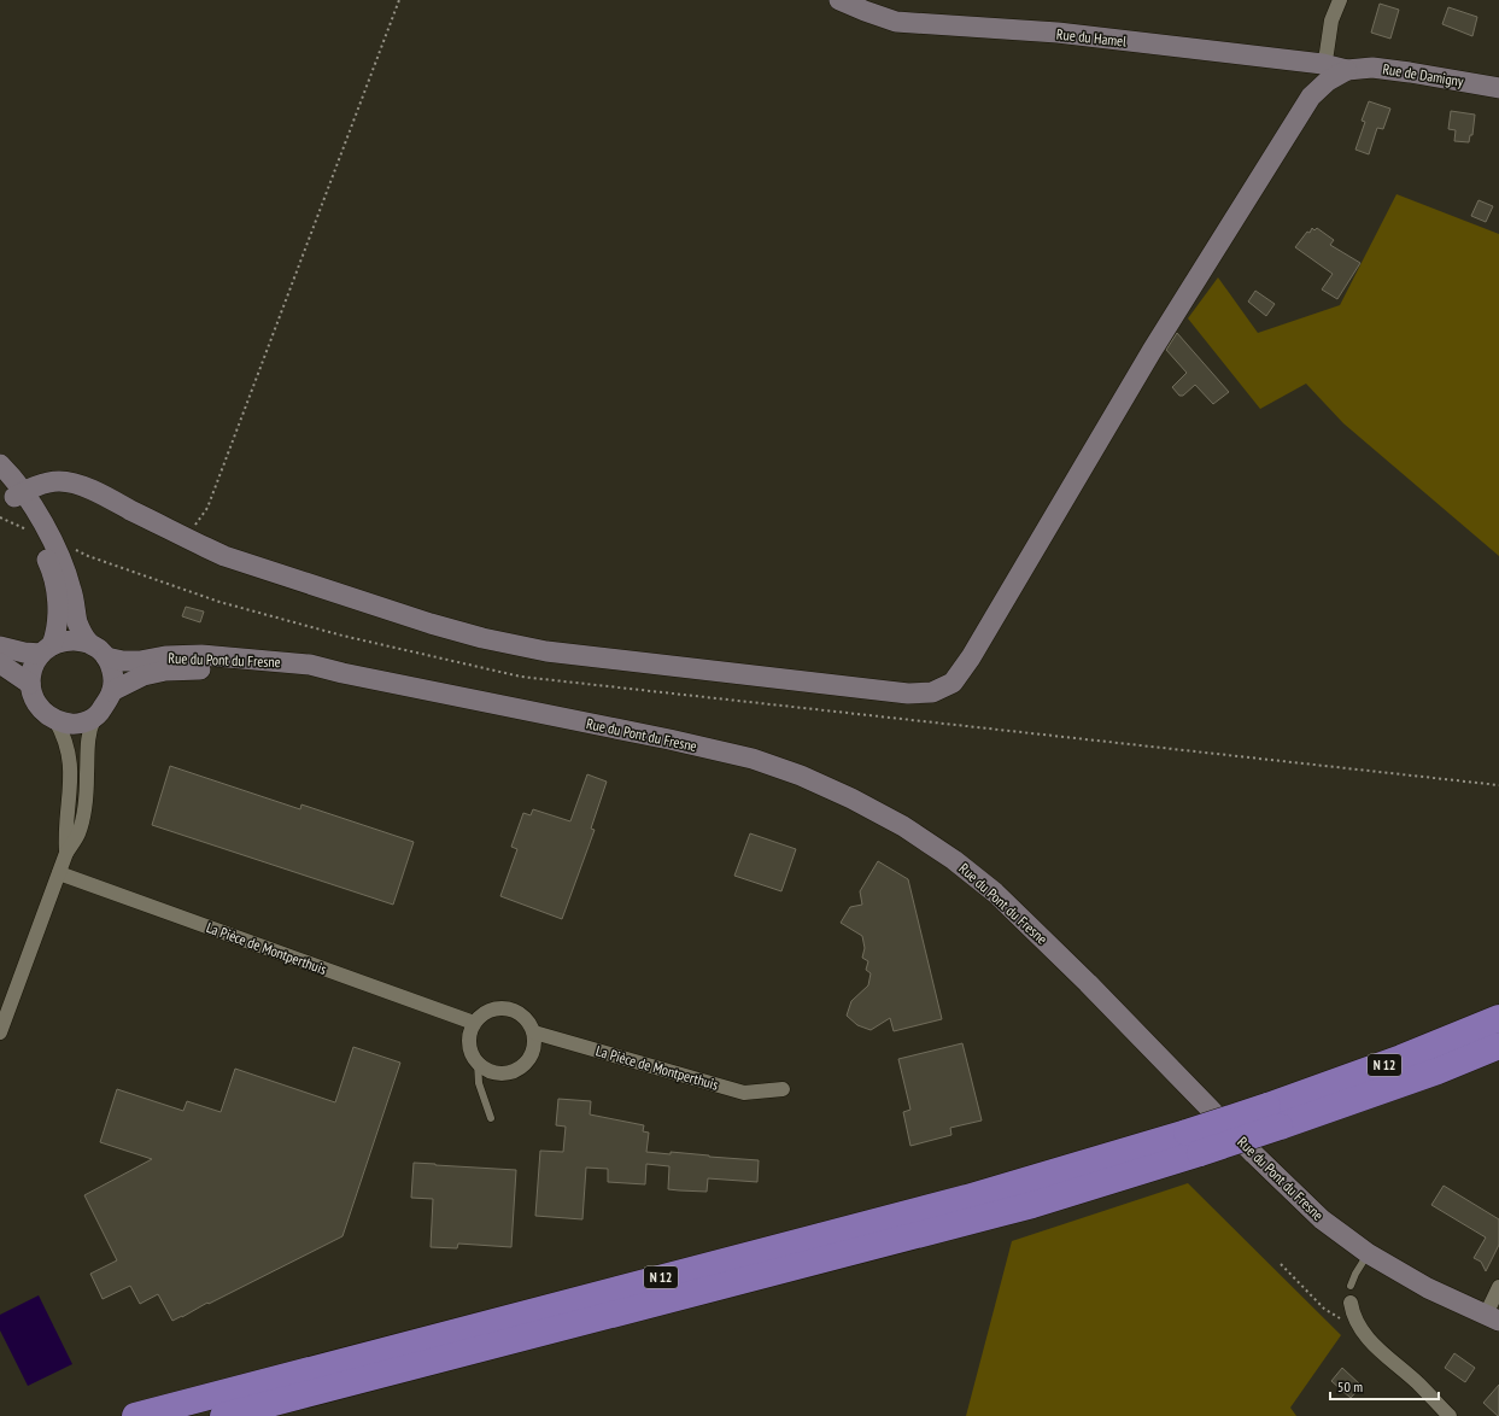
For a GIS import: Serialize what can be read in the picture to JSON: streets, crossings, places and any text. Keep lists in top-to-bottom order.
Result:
{
  "streets": {
    "highway": ["N 12"],
    "main road": ["Rue du Hamel", "Rue de Damigny", "Rue du Pont du Fresne"],
    "street": ["La Pièce de Montperthuis"]
  },
  "crossings": [
    ["Rue du Hamel", "Rue de Damigny"]
  ],
  "scale_bar": "50 m"
}
